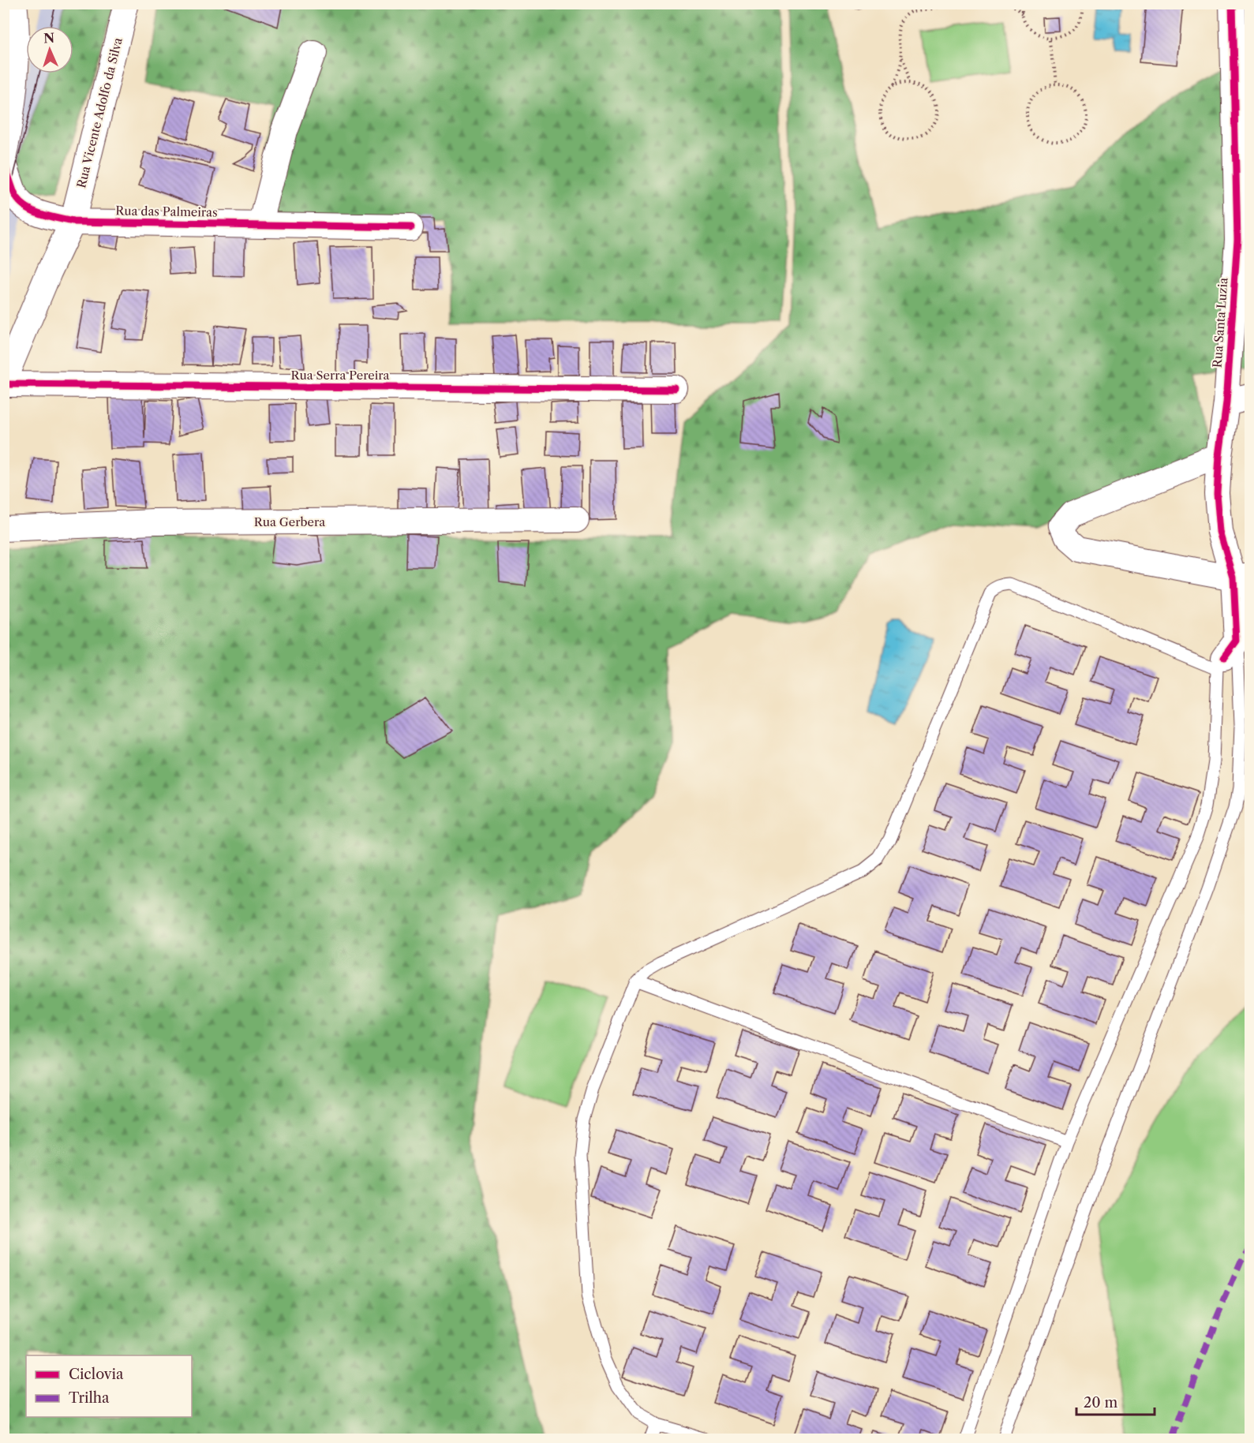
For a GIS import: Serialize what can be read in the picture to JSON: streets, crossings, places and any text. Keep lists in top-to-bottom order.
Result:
{
  "streets": {
    "street": [
      "Rua Vicente Adolfo da Silva",
      "Rua das Palmeiras",
      "Rua Santa Luzia",
      "Rua Serra Pereira",
      "Rua Gerbera"
    ]
  },
  "crossings": [
    ["Rua Vicente Adolfo da Silva", "Rua das Palmeiras"],
    ["Rua Vicente Adolfo da Silva", "Rua Serra Pereira"]
  ],
  "legend": ["Ciclovia", "Trilha"],
  "scale_bar": "20 m",
  "north": "top"
}
